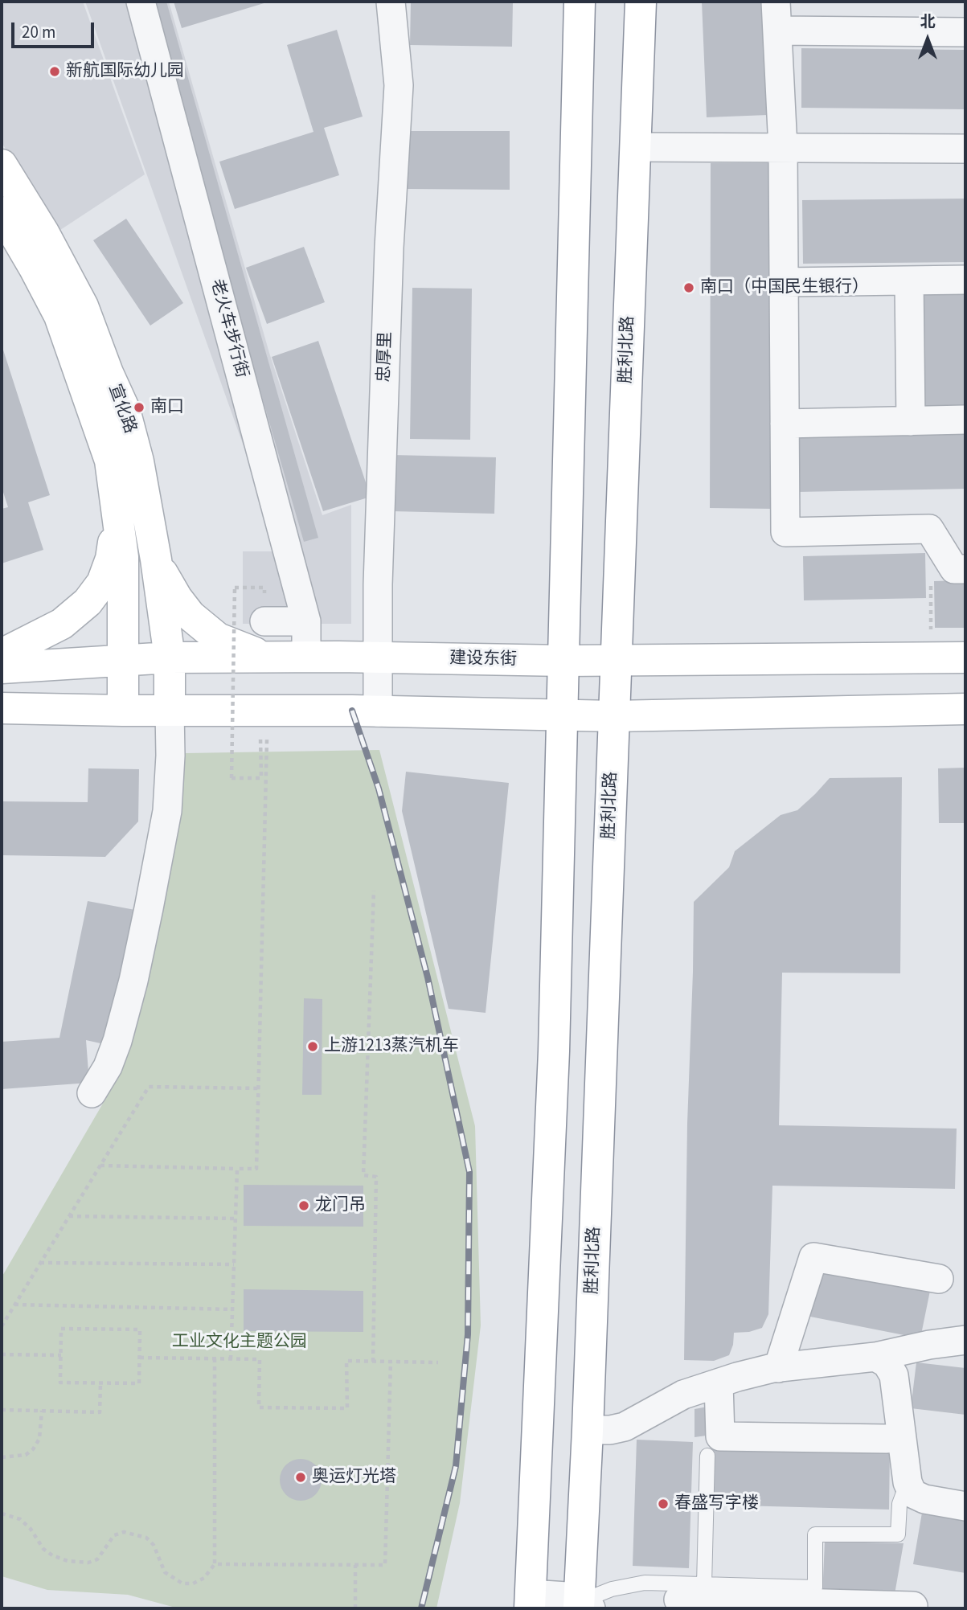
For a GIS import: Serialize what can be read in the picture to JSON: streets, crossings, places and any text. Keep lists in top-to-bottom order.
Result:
{
  "streets": {
    "main road": ["胜利北路", "宣化路", "建设东街"],
    "street": ["老火车步行街", "忠厚里"]
  },
  "crossings": [
    ["老火车步行街", "建设东街"],
    ["胜利北路", "建设东街"],
    ["忠厚里", "建设东街"],
    ["宣化路", "建设东街"]
  ],
  "parks": ["工业文化主题公园"],
  "places": [
    "新航国际幼儿园",
    "南口（中国民生银行）",
    "南口",
    "上游1213蒸汽机车",
    "龙门吊",
    "奥运灯光塔",
    "春盛写字楼"
  ],
  "scale_bar": "20 m",
  "north": "top"
}
